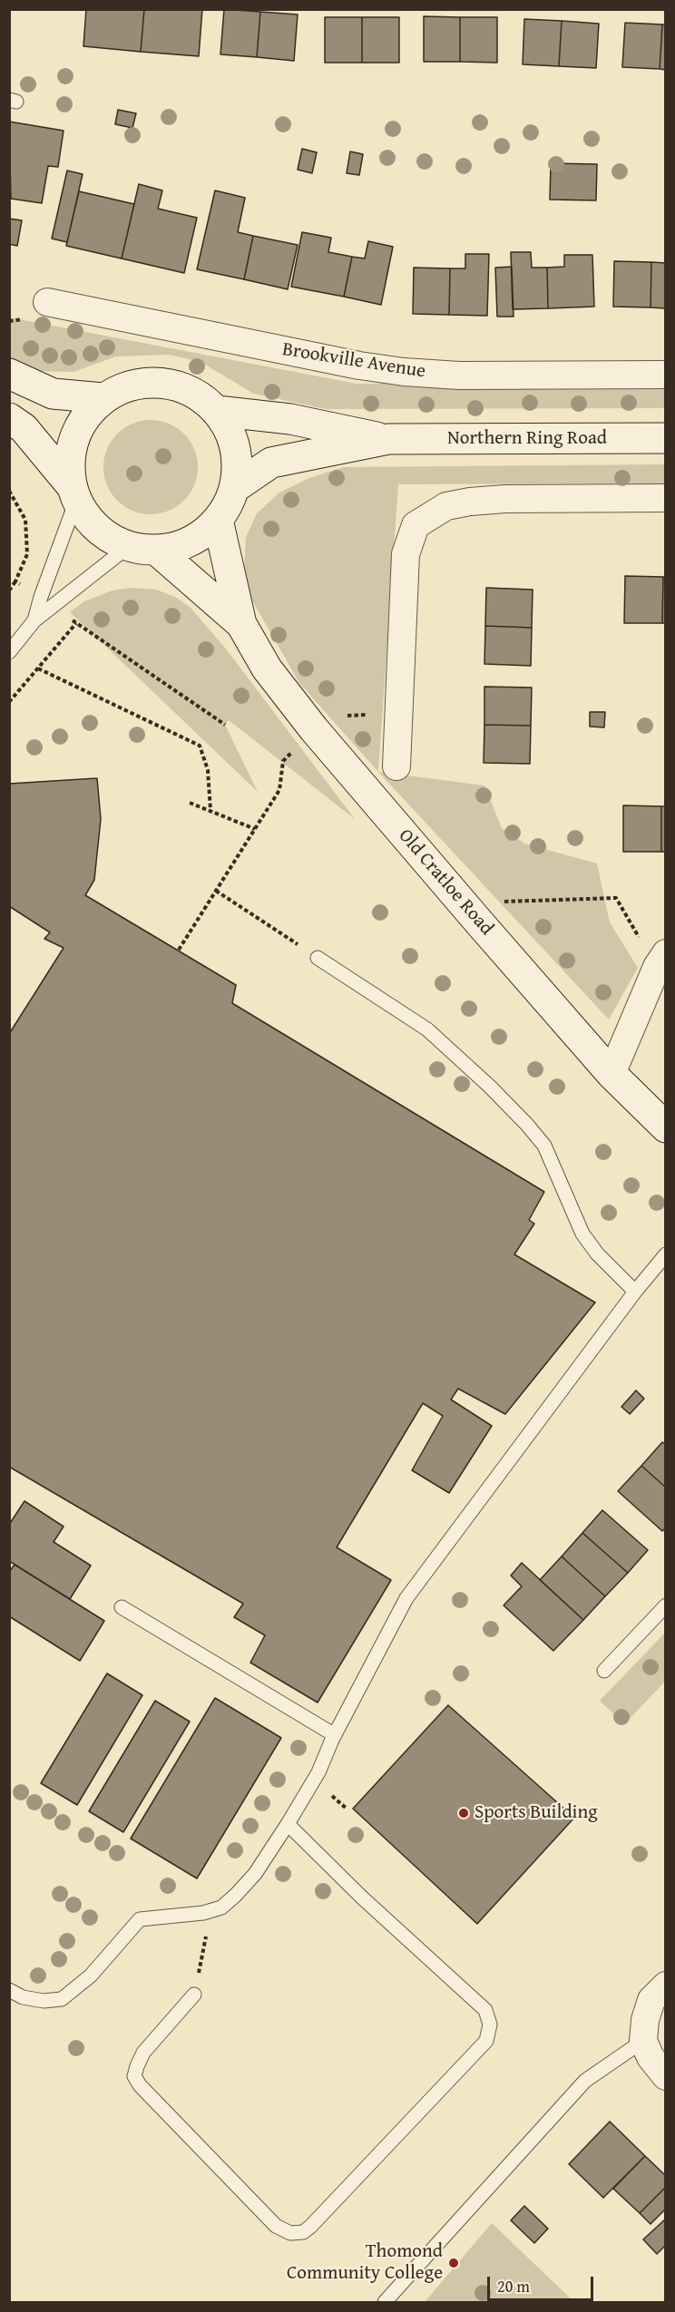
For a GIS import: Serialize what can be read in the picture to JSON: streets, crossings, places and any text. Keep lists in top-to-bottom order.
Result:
{
  "streets": {
    "main road": ["Northern Ring Road", "Old Cratloe Road"],
    "street": ["Brookville Avenue"]
  },
  "places": ["Sports Building", "Thomond Community College"],
  "scale_bar": "20 m"
}
